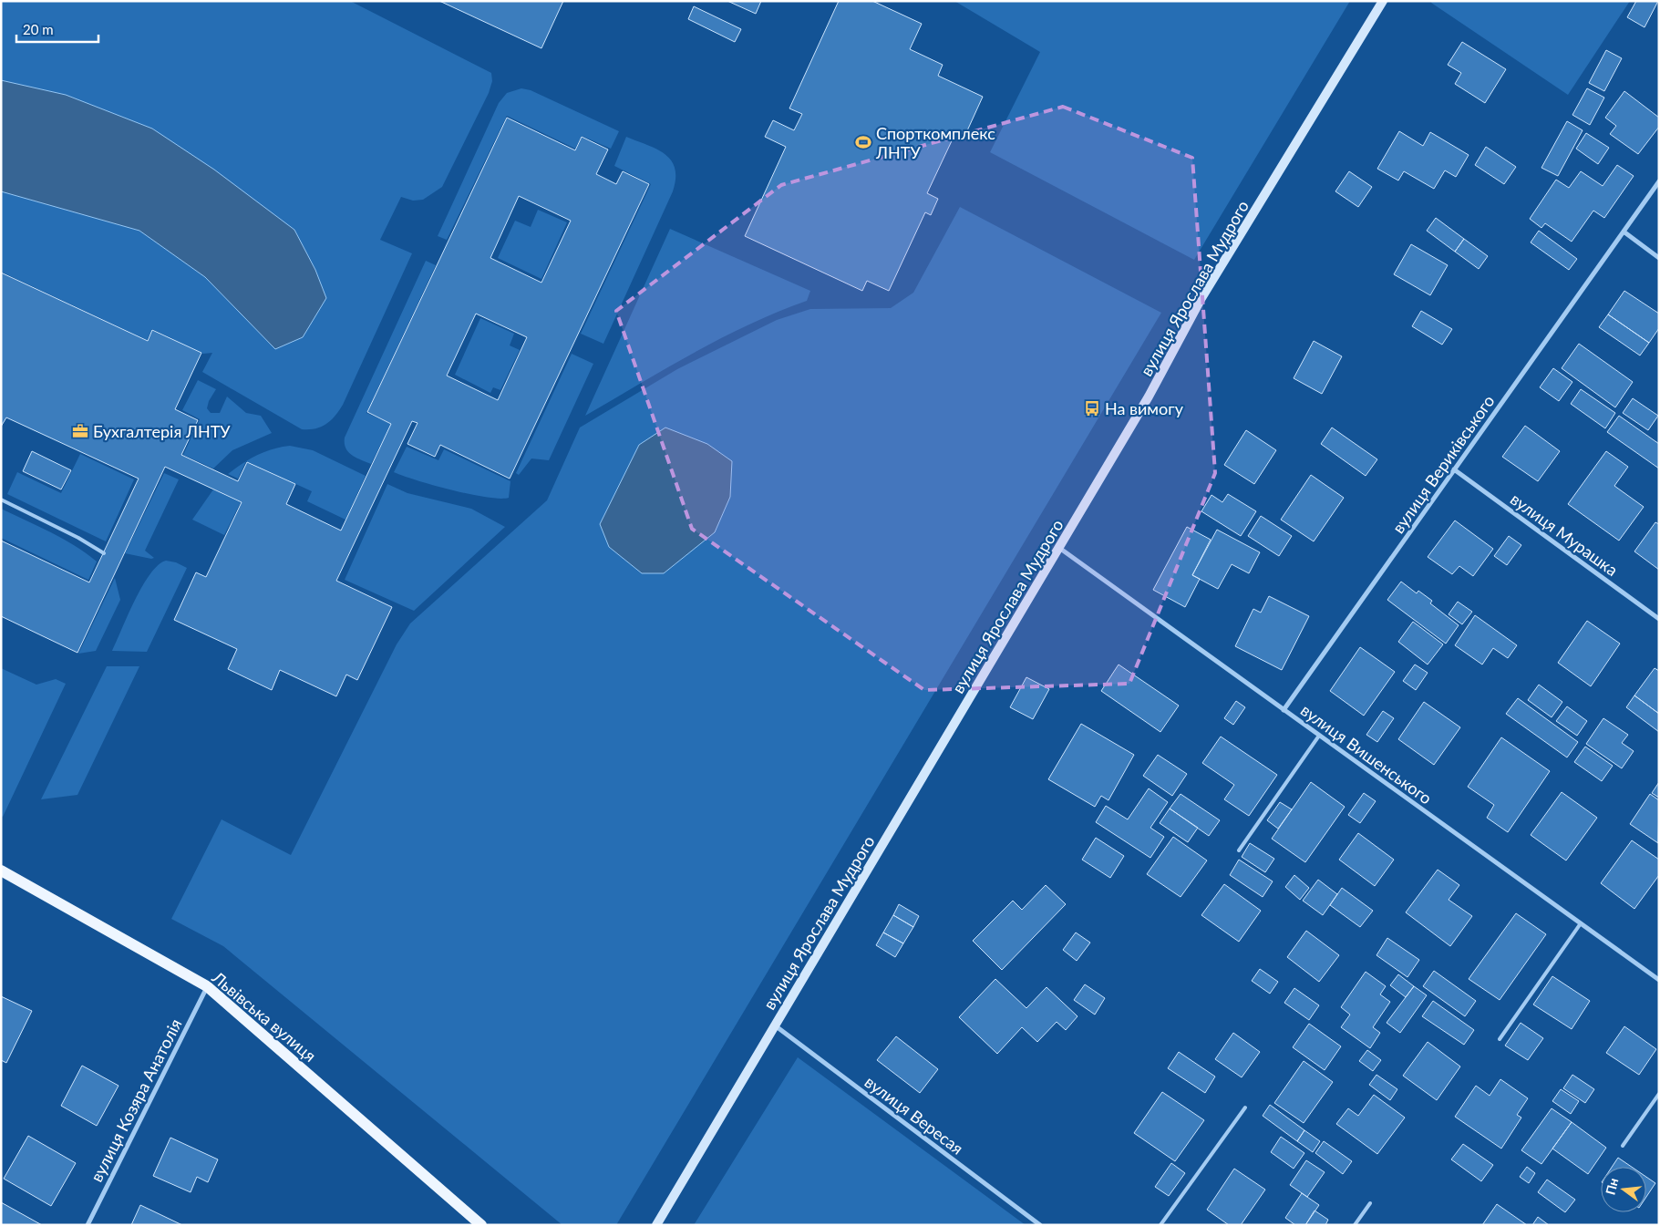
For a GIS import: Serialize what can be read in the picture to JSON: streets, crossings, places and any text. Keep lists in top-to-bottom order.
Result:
{
  "streets": {
    "main road": ["вулиця Ярослава Мудрого", "Львівська вулиця"],
    "street": [
      "вулиця Вериківського",
      "вулиця Мурашка",
      "вулиця Вишенського",
      "вулиця Козяра Анатолія",
      "вулиця Вересая"
    ]
  },
  "crossings": [
    ["вулиця Ярослава Мудрого", "вулиця Вишенського"],
    ["вулиця Ярослава Мудрого", "вулиця Вересая"],
    ["вулиця Вериківського", "вулиця Мурашка"],
    ["вулиця Вериківського", "вулиця Вишенського"],
    ["Львівська вулиця", "вулиця Козяра Анатолія"]
  ],
  "places": {
    "sports": ["Спорткомплекс ЛНТУ"],
    "bus stop": ["На вимогу"],
    "office": ["Бухгалтерія ЛНТУ"]
  },
  "scale_bar": "20 m",
  "north": "left"
}
